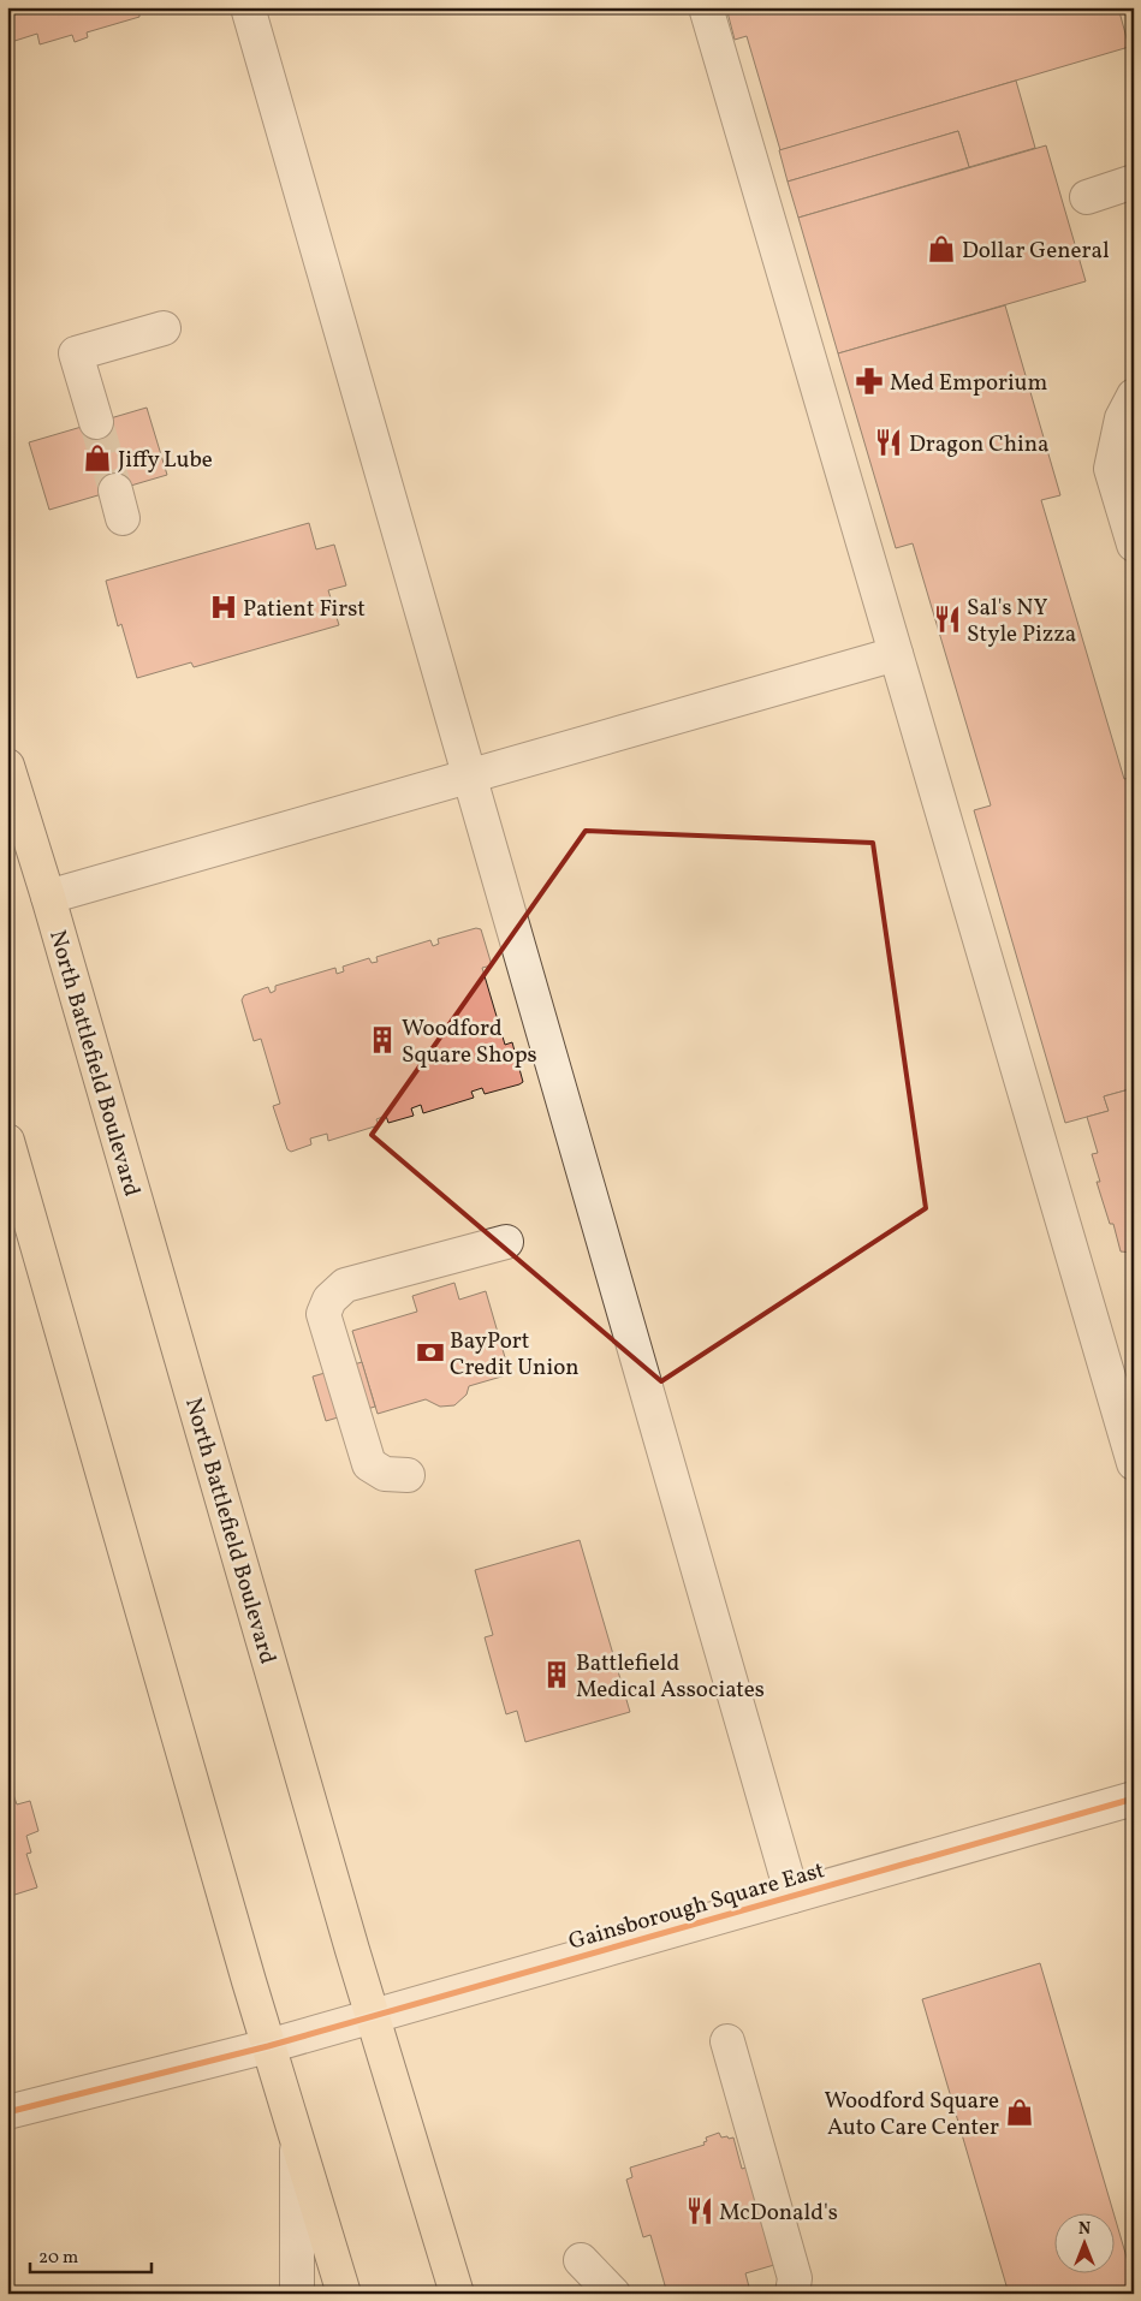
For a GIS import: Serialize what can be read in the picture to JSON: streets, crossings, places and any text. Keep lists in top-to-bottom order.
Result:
{
  "streets": {
    "main road": ["North Battlefield Boulevard"],
    "street": ["Gainsborough Square East"]
  },
  "crossings": [
    ["North Battlefield Boulevard", "Gainsborough Square East"]
  ],
  "places": {
    "shop": ["Dollar General", "Jiffy Lube", "Woodford Square Auto Care Center"],
    "pharmacy": ["Med Emporium"],
    "restaurant": ["Dragon China", "Sal's NY Style Pizza", "McDonald's"],
    "hospital": ["Patient First"],
    "building": ["Woodford Square Shops", "Battlefield Medical Associates"],
    "bank": ["BayPort Credit Union"]
  },
  "scale_bar": "20 m",
  "north": "top"
}
